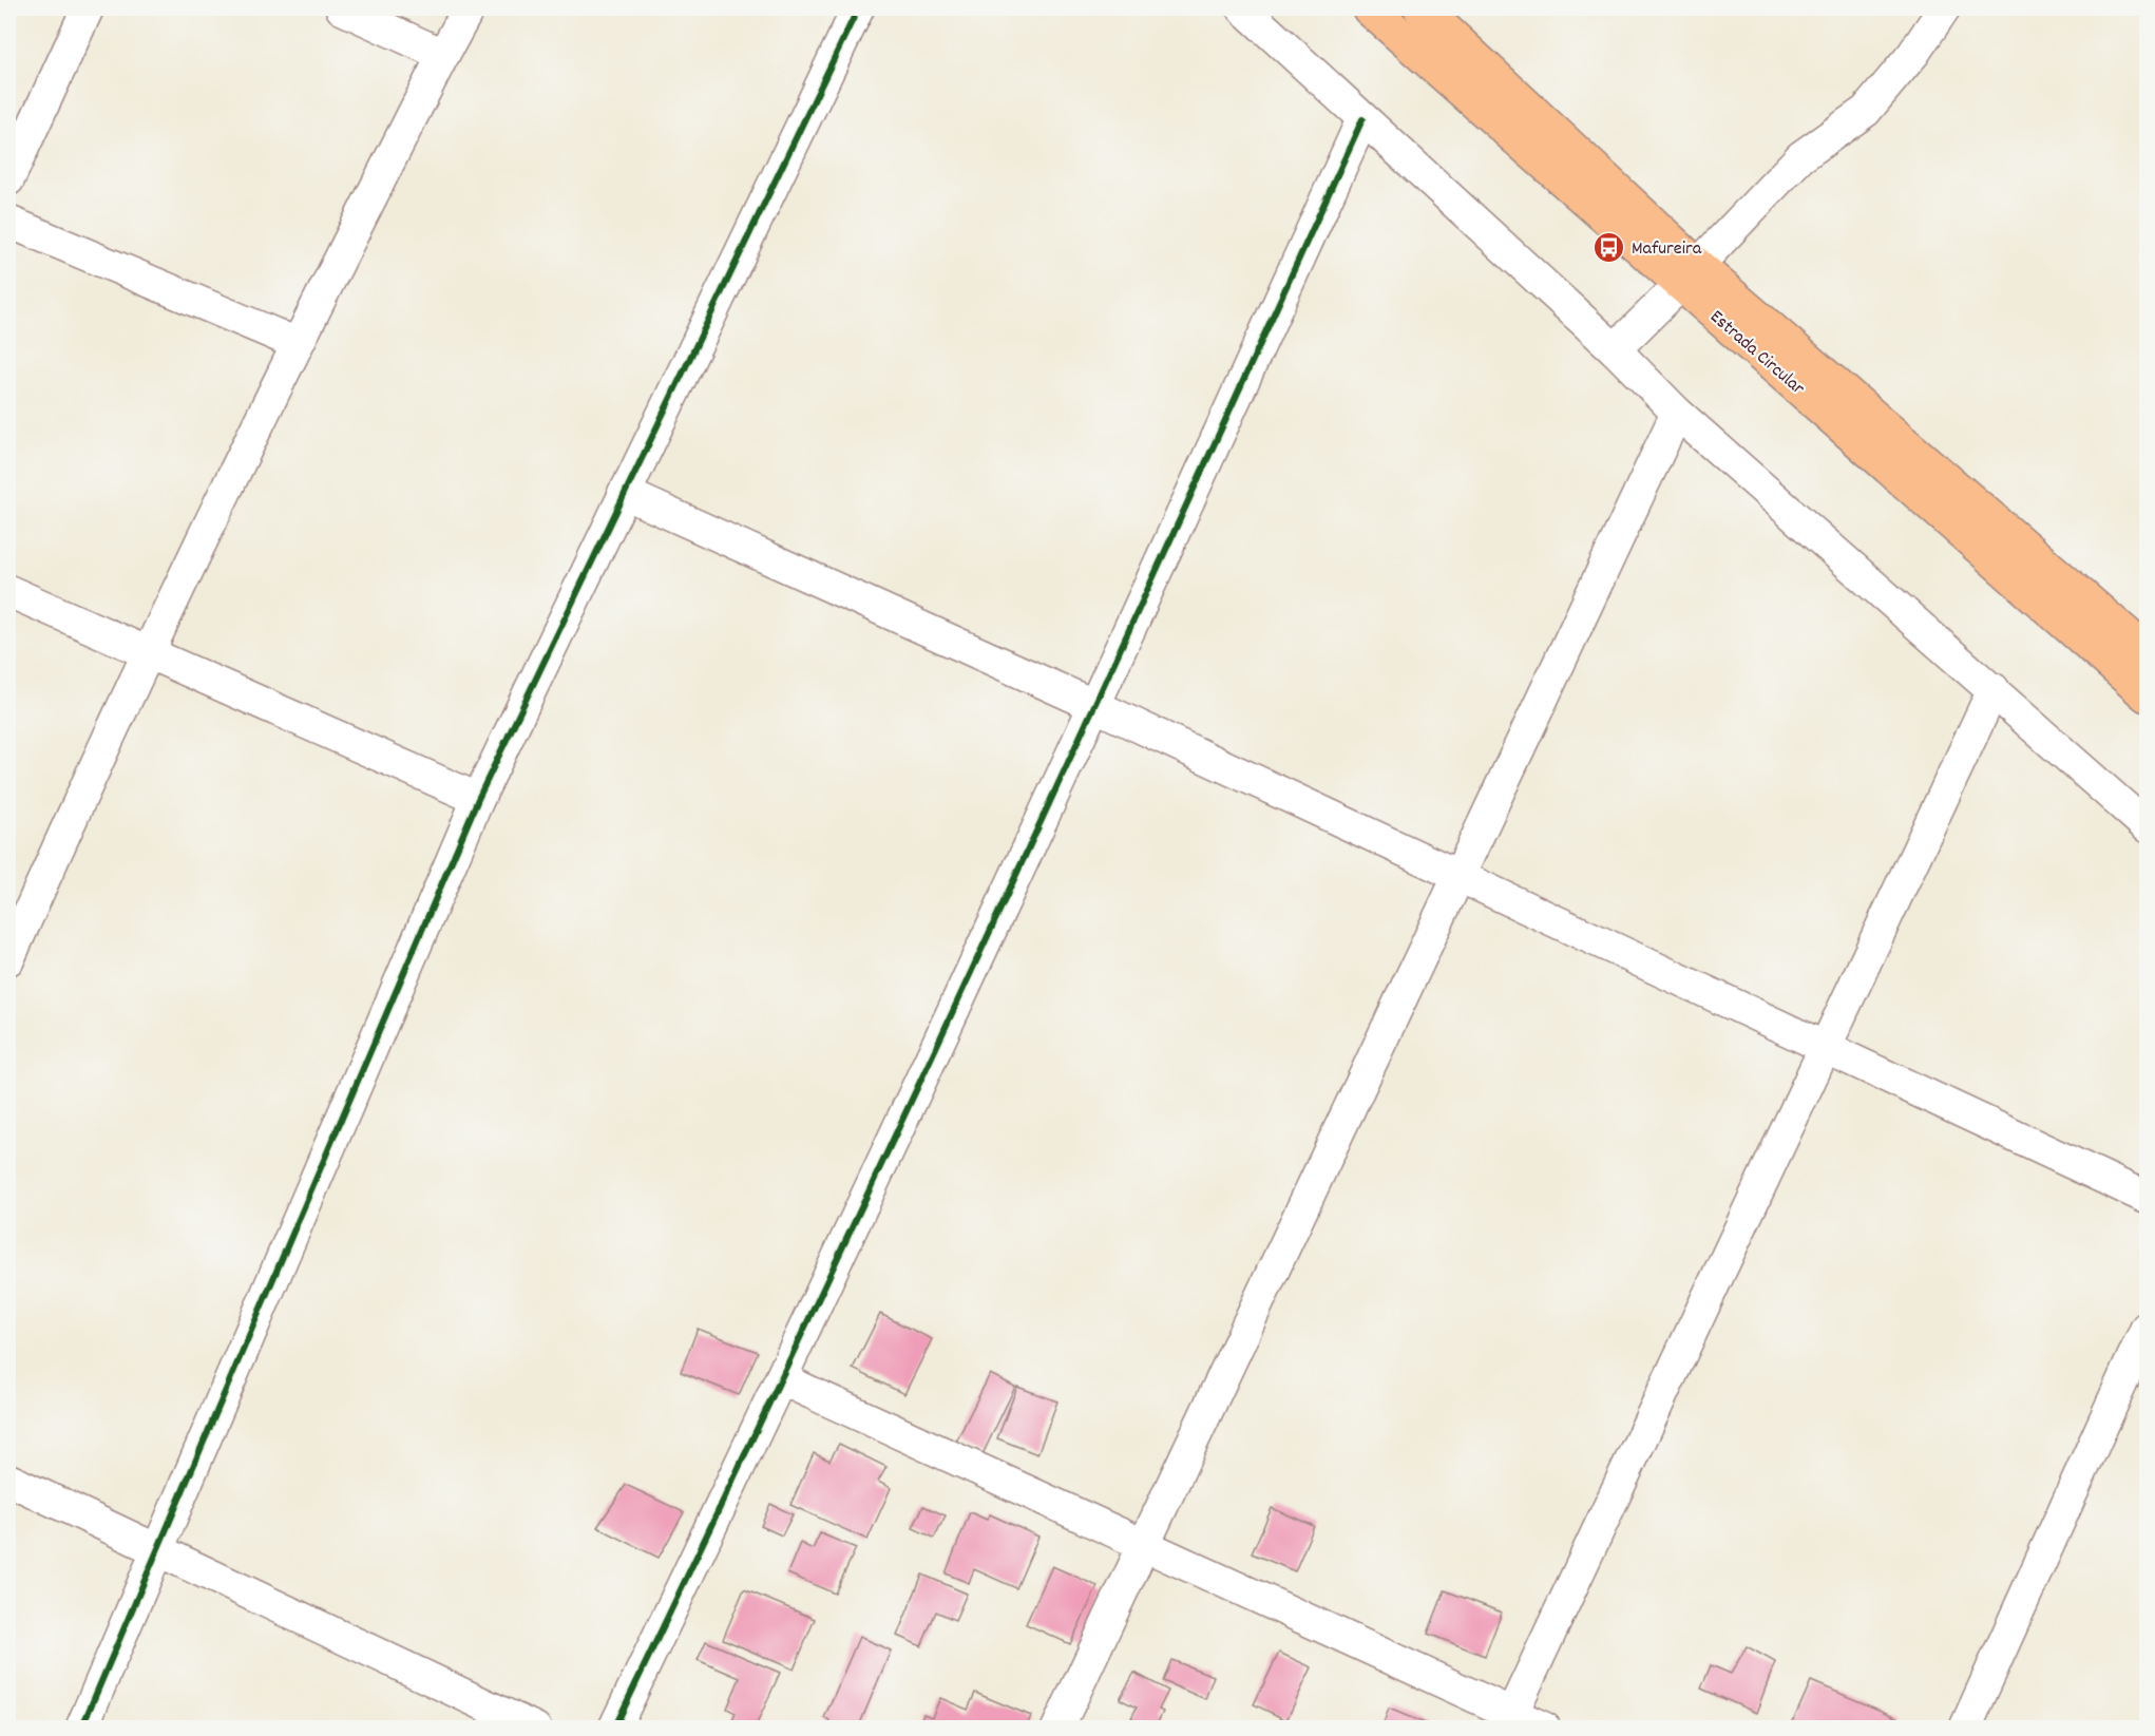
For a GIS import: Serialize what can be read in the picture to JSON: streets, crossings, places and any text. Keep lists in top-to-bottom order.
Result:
{
  "streets": {
    "main road": ["Estrada Circular"]
  },
  "places": {
    "bus stop": ["Mafureira"]
  }
}
